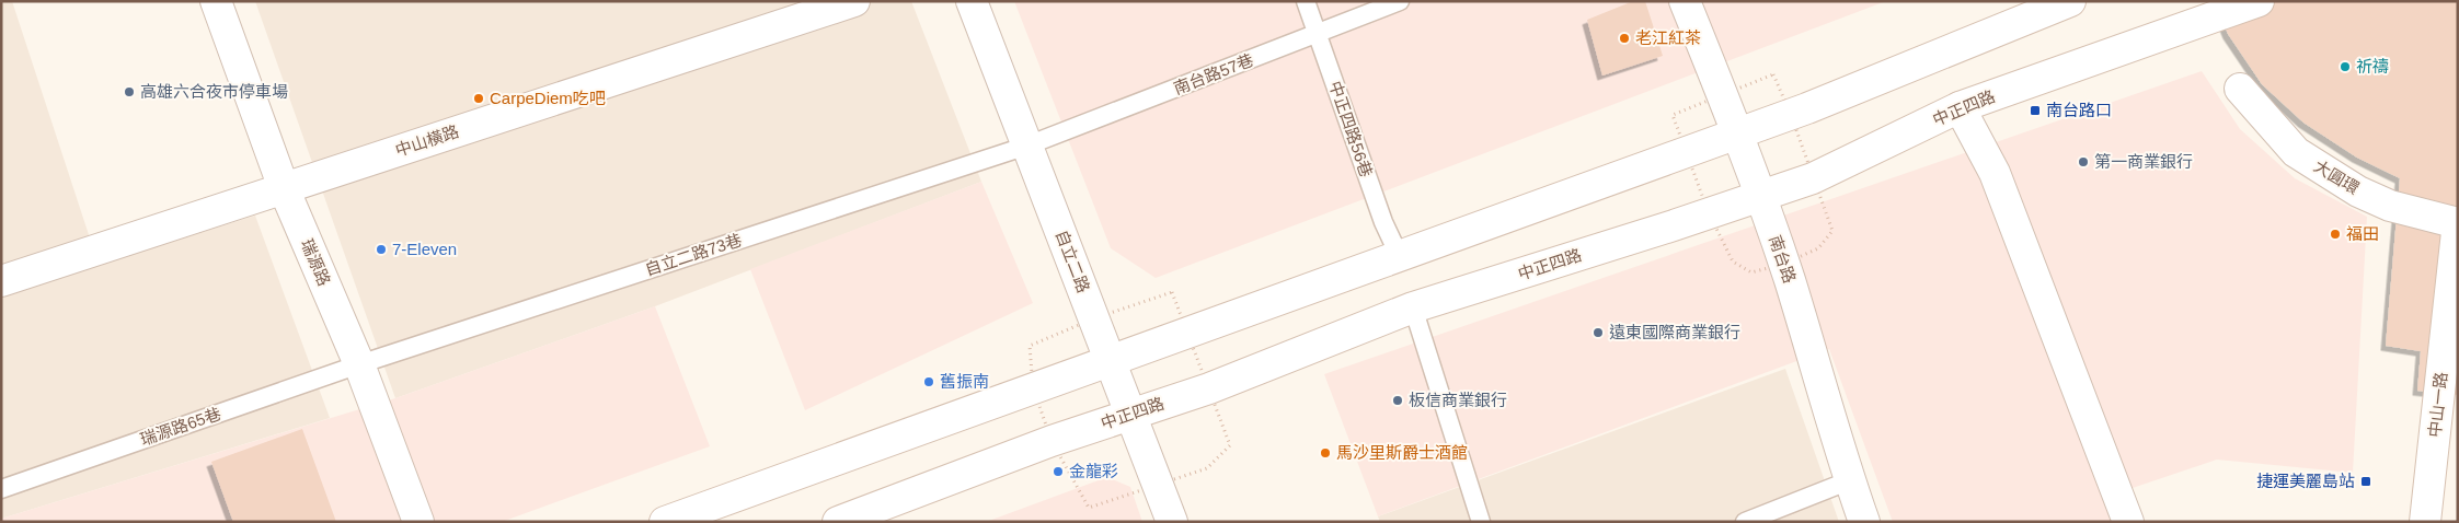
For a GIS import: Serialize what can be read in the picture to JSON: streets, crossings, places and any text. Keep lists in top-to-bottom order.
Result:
{
  "streets": {
    "street": [
      "中正四路",
      "中山橫路",
      "大圓環",
      "南台路",
      "自立二路",
      "瑞源路",
      "中山一路"
    ],
    "lane": [
      "南台路57巷",
      "中正四路56巷",
      "自立二路73巷",
      "瑞源路65巷"
    ]
  },
  "crossings": [
    ["南台路57巷", "中正四路56巷"],
    ["南台路57巷", "自立二路73巷"],
    ["南台路57巷", "自立二路"],
    ["中正四路", "南台路"],
    ["中正四路", "自立二路"],
    ["中山橫路", "瑞源路"],
    ["大圓環", "中山一路"],
    ["自立二路73巷", "自立二路"],
    ["自立二路73巷", "瑞源路"],
    ["自立二路73巷", "瑞源路65巷"],
    ["瑞源路", "瑞源路65巷"]
  ],
  "places": {
    "other": [
      "老江紅茶",
      "祈禱",
      "高雄六合夜市停車場",
      "CarpeDiem吃吧",
      "第一商業銀行",
      "福田",
      "7-Eleven",
      "遠東國際商業銀行",
      "舊振南",
      "板信商業銀行",
      "馬沙里斯爵士酒館",
      "金龍彩"
    ],
    "transit": ["南台路口", "捷運美麗島站"]
  }
}
